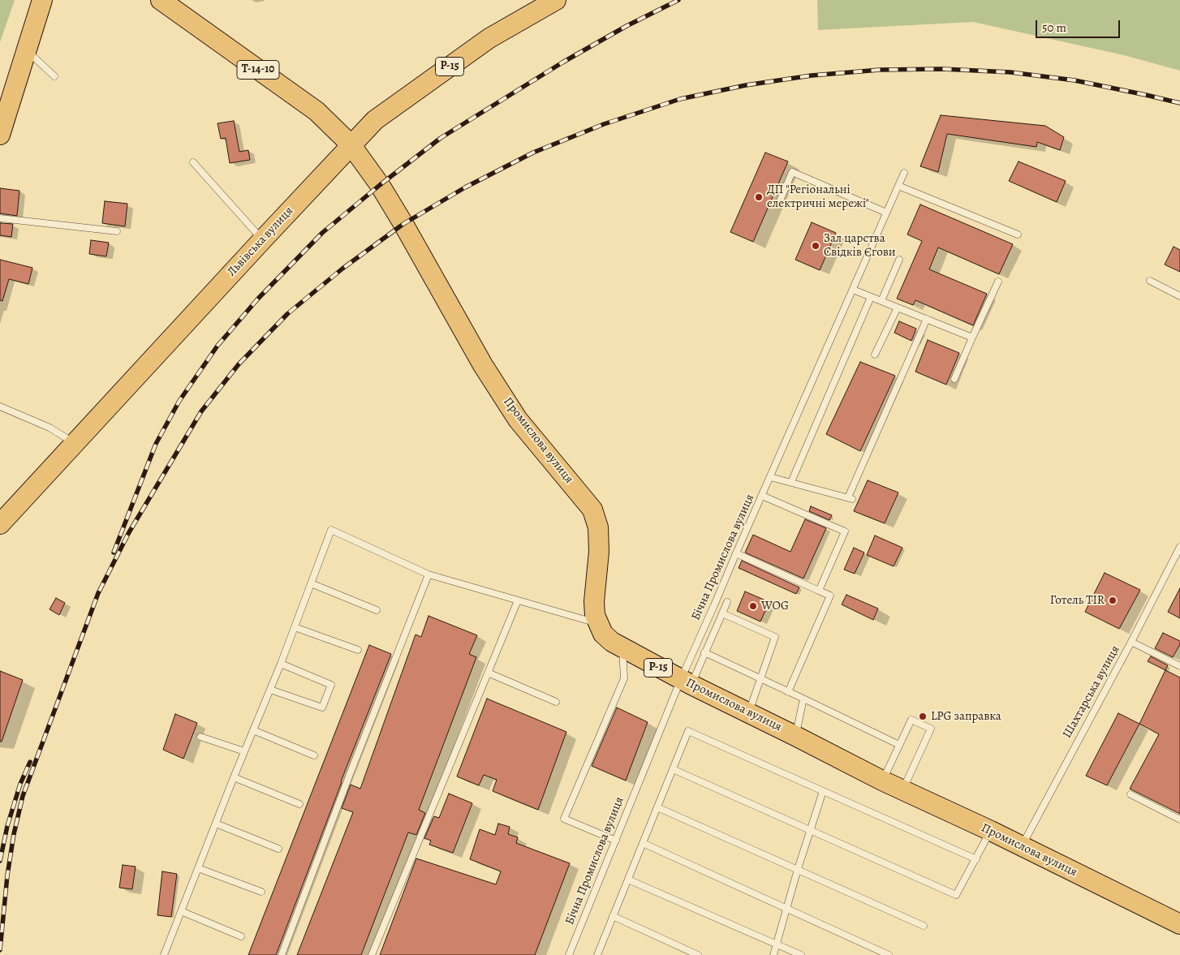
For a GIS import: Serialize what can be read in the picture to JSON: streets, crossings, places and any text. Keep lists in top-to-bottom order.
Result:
{
  "streets": {
    "main road": [
      "Р-15",
      "Т-14-10",
      "Львівська вулиця",
      "Промислова вулиця"
    ],
    "lane": ["Бічна Промислова вулиця", "Шахтарська вулиця"]
  },
  "crossings": [
    ["Т-14-10", "Львівська вулиця"],
    ["Т-14-10", "Промислова вулиця"],
    ["Львівська вулиця", "Промислова вулиця"],
    ["Промислова вулиця", "Бічна Промислова вулиця"],
    ["Промислова вулиця", "Шахтарська вулиця"]
  ],
  "places": [
    "ДП \"Регіональні електричні мережі\"",
    "Зал царства Свідків Єгови",
    "Готель TIR",
    "WOG",
    "LPG заправка"
  ],
  "scale_bar": "50 m"
}
